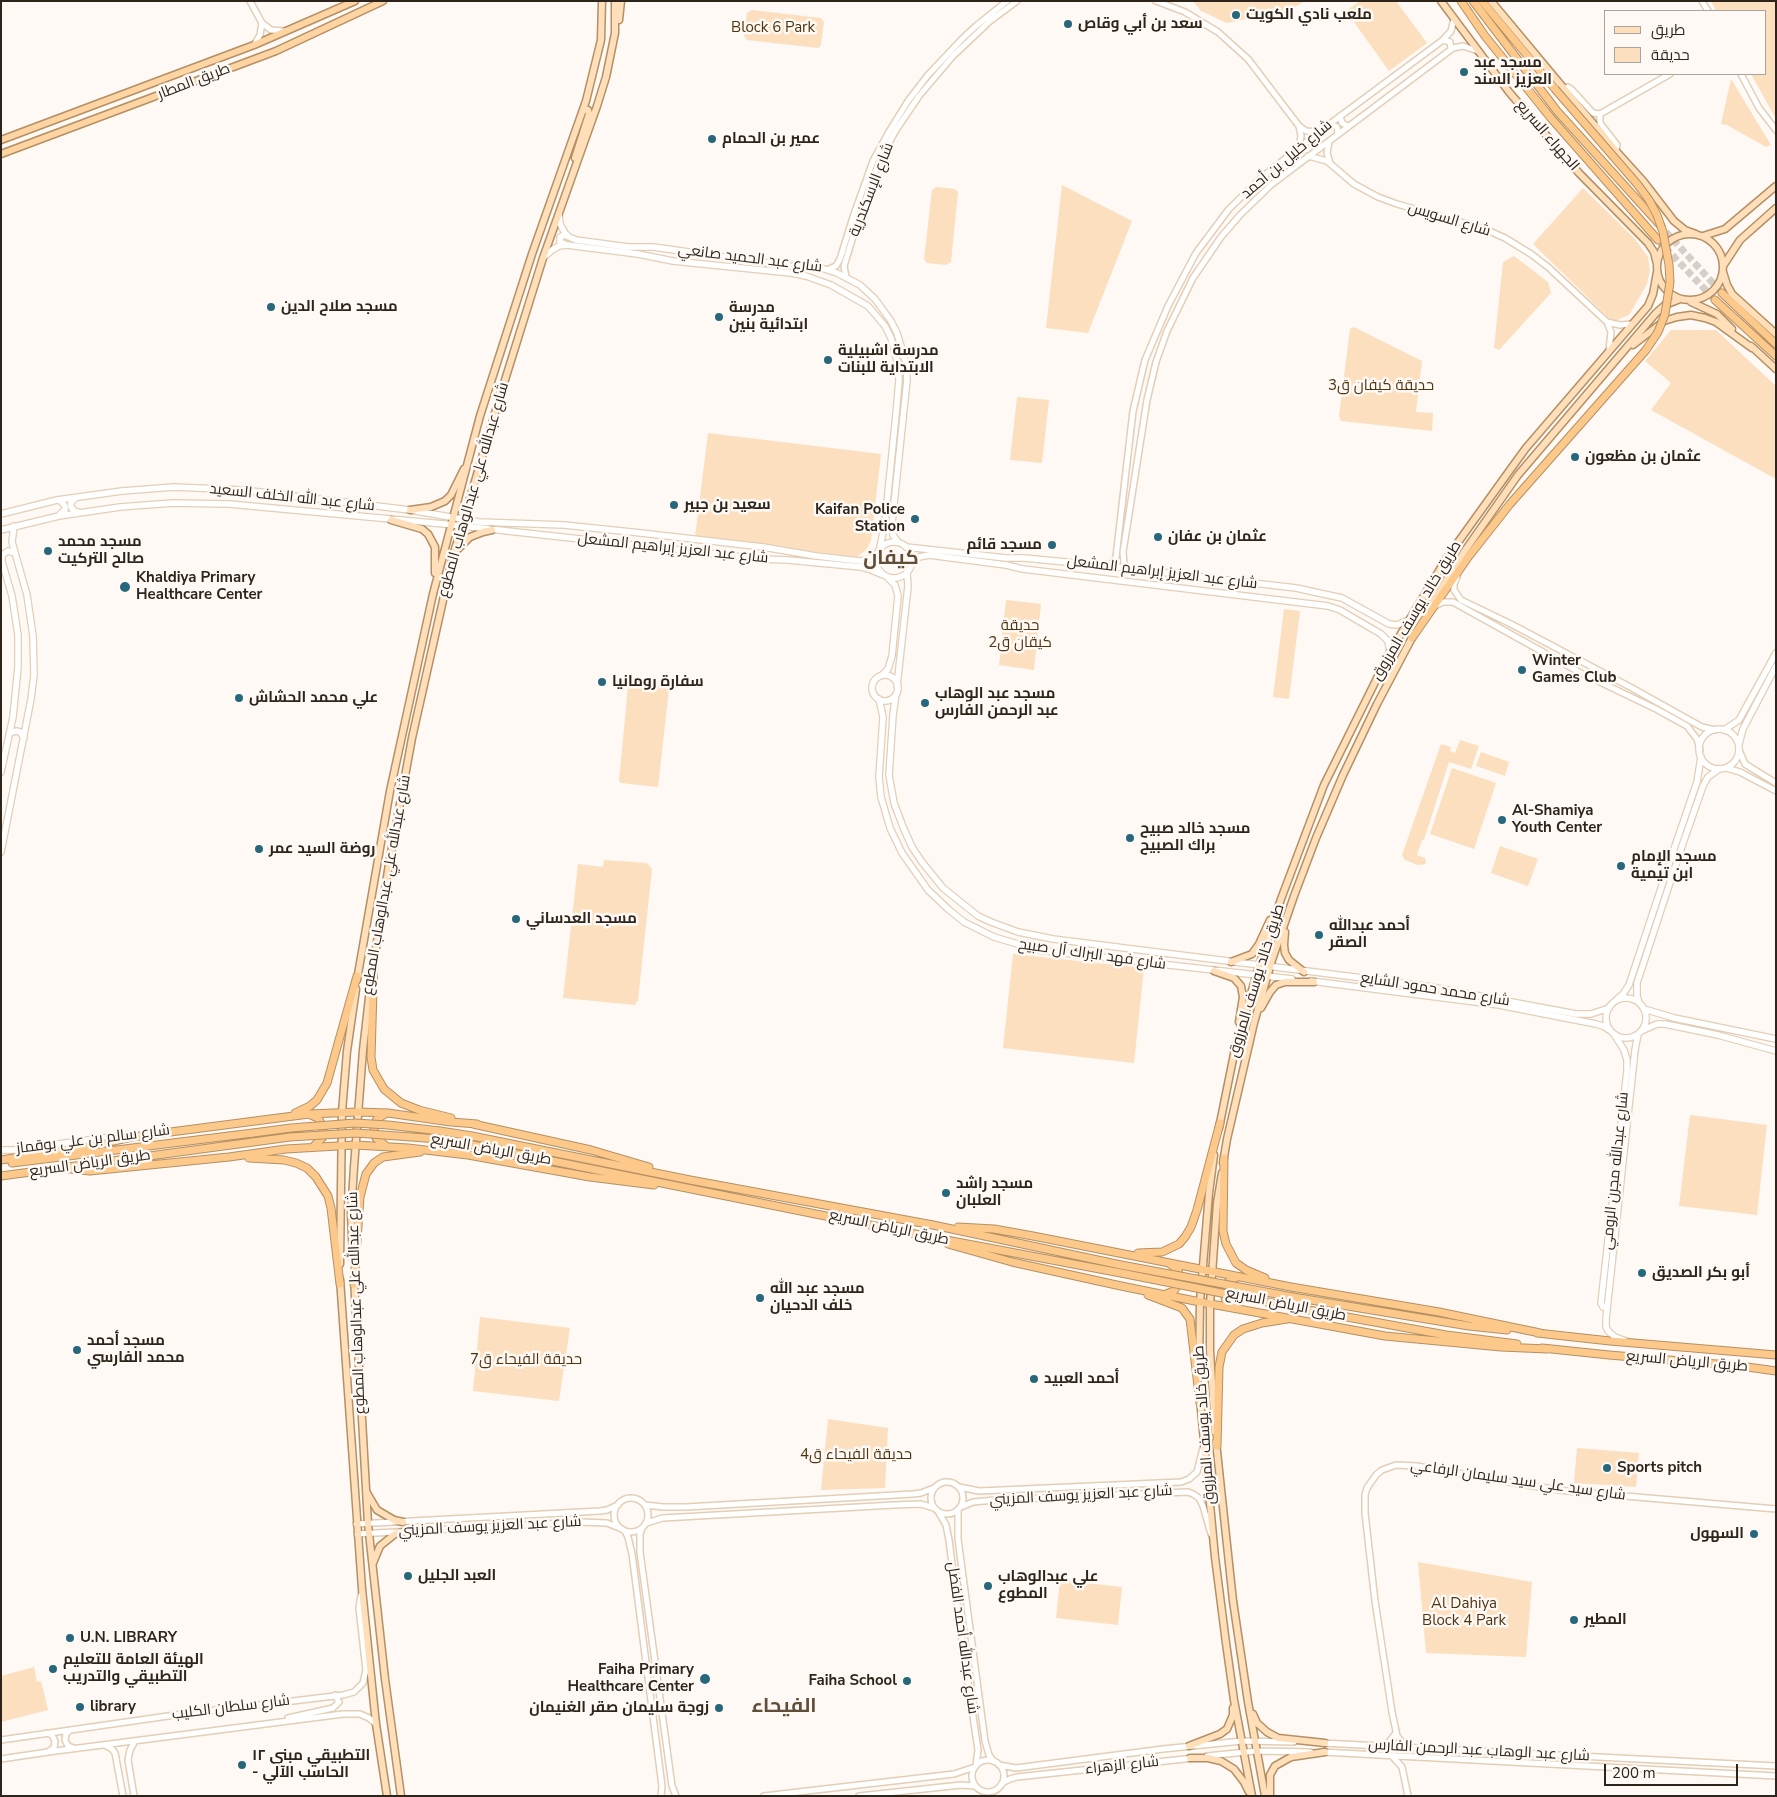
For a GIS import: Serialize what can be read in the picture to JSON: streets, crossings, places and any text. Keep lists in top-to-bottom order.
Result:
{
  "streets": {
    "highway": ["طريق المطار", "الجهراء السريع", "طريق الرياض السريع"],
    "main road": [
      "شارع عبد الحميد صانعي",
      "شارع عبدالله علي عبدالوهاب المطوع",
      "شارع عبد الله الخلف السعيد",
      "شارع عبد العزيز إبراهيم المشعل",
      "طريق خالد يوسف المرزوق",
      "شارع فهد البراك آل صبيح",
      "شارع محمد حمود الشايع",
      "شارع سالم بن علي بوقماز",
      "شارع عبدالله مجرن الرومي"
    ],
    "street": [
      "شارع خليل بن أحمد",
      "شارع الإسكندرية",
      "شارع السويس",
      "شارع سيد علي سيد سليمان الرفاعي",
      "شارع عبد العزيز يوسف المزيني",
      "شارع عبدالله أحمد الفضل",
      "شارع سلطان الكليب",
      "شارع عبد الوهاب عبد الرحمن الفارس",
      "شارع الزهراء"
    ]
  },
  "crossings": [
    ["الجهراء السريع", "شارع خليل بن أحمد"],
    ["الجهراء السريع", "طريق خالد يوسف المرزوق"],
    ["شارع خليل بن أحمد", "شارع السويس"],
    ["شارع خليل بن أحمد", "شارع عبد العزيز إبراهيم المشعل"],
    ["شارع الإسكندرية", "شارع عبد الحميد صانعي"],
    ["شارع عبد الحميد صانعي", "شارع عبد العزيز إبراهيم المشعل"],
    ["شارع عبدالله علي عبدالوهاب المطوع", "شارع عبد الله الخلف السعيد"],
    ["شارع عبدالله علي عبدالوهاب المطوع", "شارع عبد العزيز إبراهيم المشعل"],
    ["شارع عبدالله علي عبدالوهاب المطوع", "شارع عبد العزيز يوسف المزيني"],
    ["شارع عبدالله علي عبدالوهاب المطوع", "شارع سلطان الكليب"],
    ["شارع عبد الله الخلف السعيد", "شارع عبد العزيز إبراهيم المشعل"],
    ["شارع عبد العزيز إبراهيم المشعل", "طريق خالد يوسف المرزوق"],
    ["طريق خالد يوسف المرزوق", "شارع فهد البراك آل صبيح"],
    ["طريق خالد يوسف المرزوق", "شارع محمد حمود الشايع"],
    ["طريق خالد يوسف المرزوق", "شارع عبد العزيز يوسف المزيني"],
    ["طريق خالد يوسف المرزوق", "شارع عبد الوهاب عبد الرحمن الفارس"],
    ["طريق خالد يوسف المرزوق", "شارع الزهراء"],
    ["شارع فهد البراك آل صبيح", "شارع محمد حمود الشايع"],
    ["شارع محمد حمود الشايع", "شارع عبدالله مجرن الرومي"],
    ["طريق الرياض السريع", "شارع عبدالله مجرن الرومي"],
    ["شارع سيد علي سيد سليمان الرفاعي", "شارع عبد الوهاب عبد الرحمن الفارس"],
    ["شارع عبد العزيز يوسف المزيني", "شارع عبدالله أحمد الفضل"],
    ["شارع عبدالله أحمد الفضل", "شارع الزهراء"],
    ["شارع عبد الوهاب عبد الرحمن الفارس", "شارع الزهراء"]
  ],
  "districts": ["كيفان", "الفيحاء"],
  "parks": [
    "Block 6 Park",
    "حديقة كيفان ق3",
    "حديقة كيقان ق2",
    "حديقة الفيحاء ق7",
    "حديقة الفيحاء ق4",
    "Al Dahiya Block 4 Park"
  ],
  "places": [
    "ملعب نادي الكويت",
    "سعد بن أبي وقاص",
    "مسجد عبد العزيز السند",
    "عمير بن الحمام",
    "مسجد صلاح الدين",
    "مدرسة ابتدائية بنين",
    "مدرسة اشبيلية الابتداية للبنات",
    "عثمان بن مظعون",
    "سعيد بن جبير",
    "Kaifan Police Station",
    "عثمان بن عفان",
    "مسجد قائم",
    "مسجد محمد صالح التركيت",
    "Khaldiya Primary Healthcare Center",
    "Winter Games Club",
    "سفارة رومانيا",
    "علي محمد الحشاش",
    "مسجد عبد الوهاب عبد الرحمن الفارس",
    "Al-Shamiya Youth Center",
    "مسجد خالد صبيح براك الصبيح",
    "روضة السيد عمر",
    "مسجد الإمام ابن تيمية",
    "مسجد العدساني",
    "أحمد عبدالله الصقر",
    "مسجد راشد العلبان",
    "أبو بكر الصديق",
    "مسجد عبد الله خلف الدحيان",
    "مسجد أحمد محمد الفارسي",
    "أحمد العبيد",
    "Sports pitch",
    "السهول",
    "العبد الجليل",
    "علي عبدالوهاب المطوع",
    "المطير",
    "U.N. LIBRARY",
    "الهيئة العامة للتعليم التطبيقي والتدريب",
    "Faiha Primary Healthcare Center",
    "Faiha School",
    "library",
    "زوجة سليمان صقر الغنيمان",
    "التطبيقي مبنى ١٢ - الحاسب الآلي"
  ],
  "legend": ["طريق", "حديقة"],
  "scale_bar": "200 m"
}
